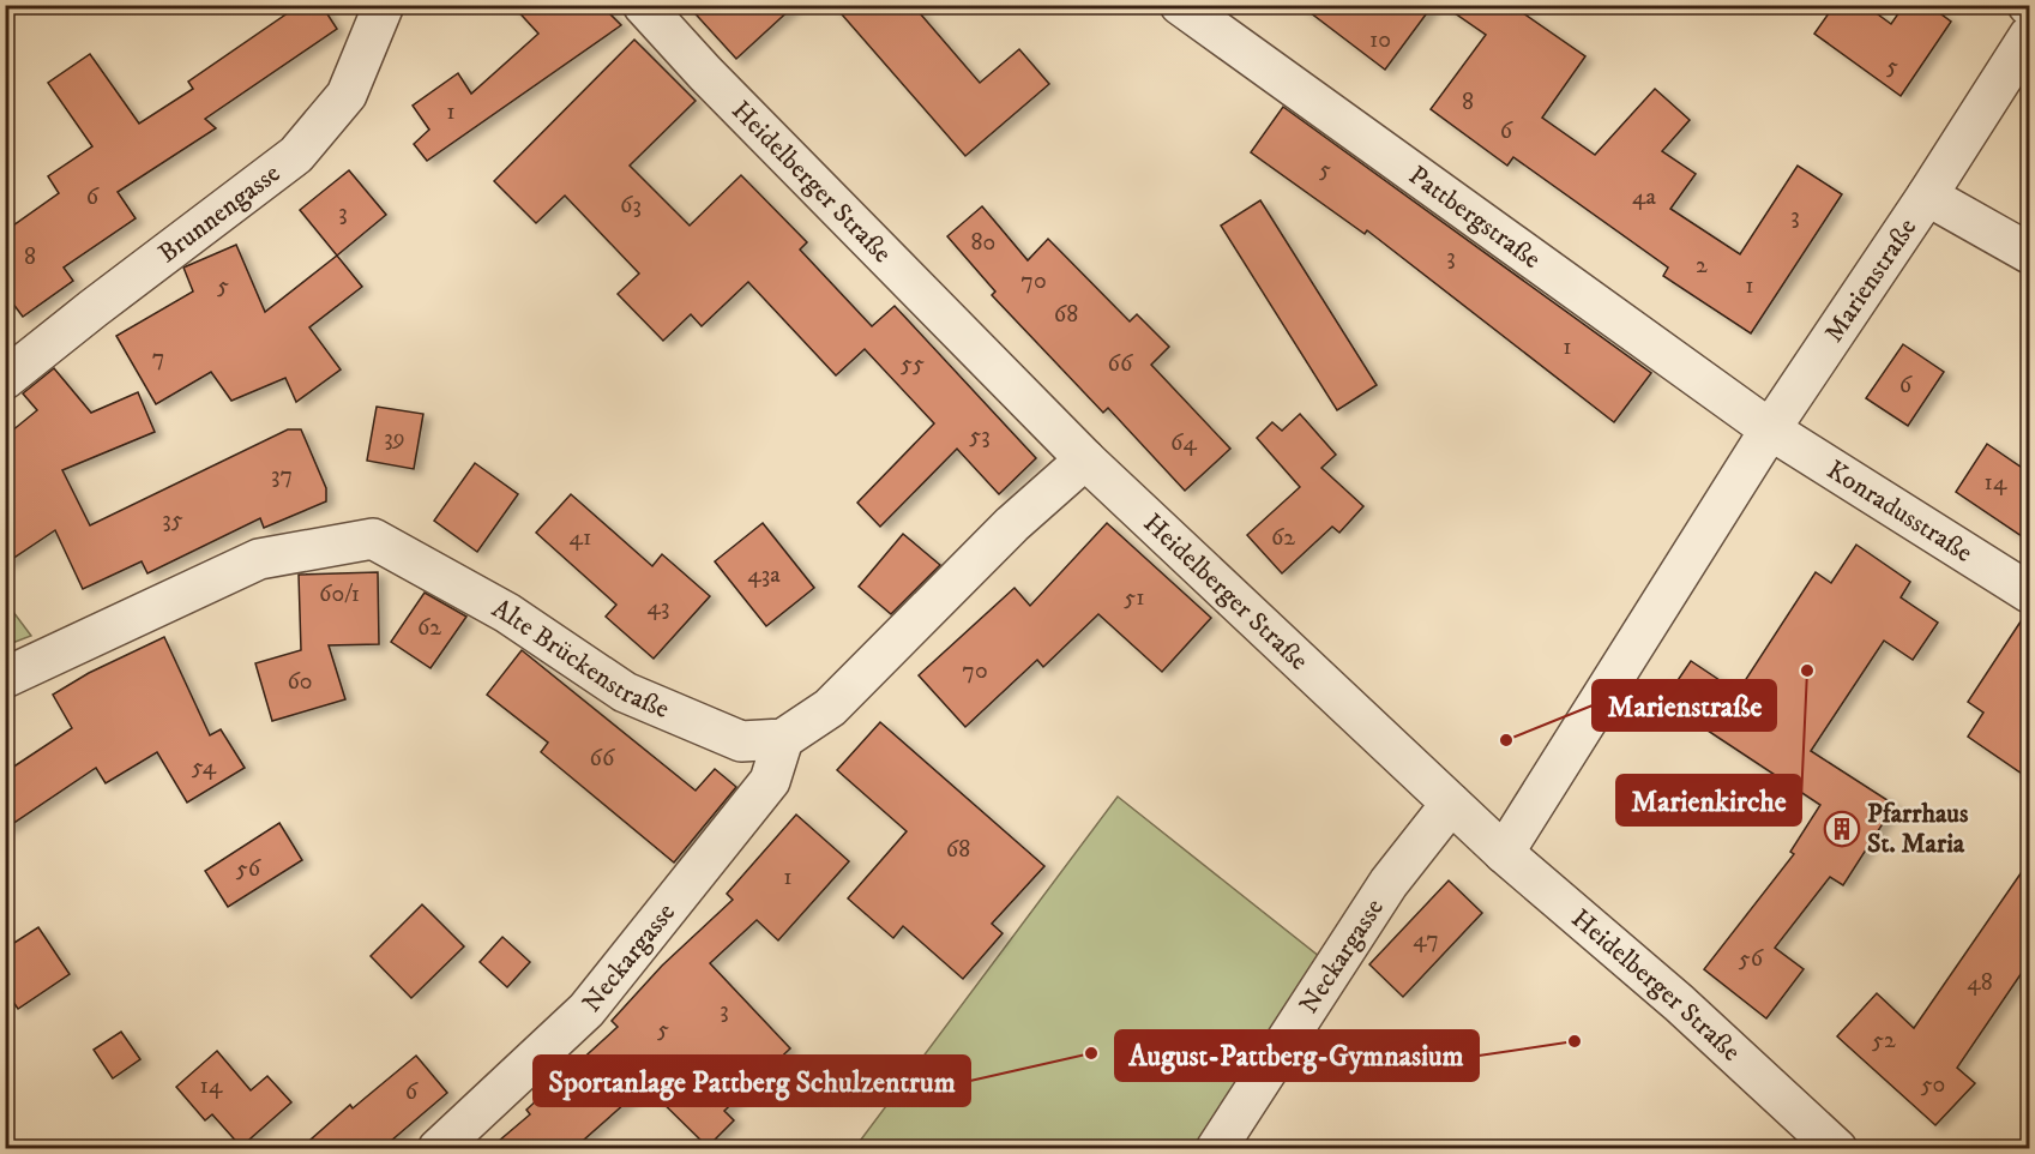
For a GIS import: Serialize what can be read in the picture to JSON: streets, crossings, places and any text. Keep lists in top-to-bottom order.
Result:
{
  "streets": {
    "street": [
      "Heidelberger Straße",
      "Brunnengasse",
      "Pattbergstraße",
      "Marienstraße",
      "Konradusstraße",
      "Alte Brückenstraße",
      "Neckargasse"
    ]
  },
  "crossings": [
    ["Heidelberger Straße", "Marienstraße"],
    ["Heidelberger Straße", "Neckargasse"],
    ["Pattbergstraße", "Marienstraße"],
    ["Pattbergstraße", "Konradusstraße"],
    ["Marienstraße", "Konradusstraße"],
    ["Alte Brückenstraße", "Neckargasse"]
  ],
  "places": {
    "other": [
      "Marienkirche",
      "Marienstraße",
      "August-Pattberg-Gymnasium",
      "Sportanlage Pattberg Schulzentrum"
    ],
    "building": ["Pfarrhaus St. Maria"]
  },
  "house_numbers": [
    "10",
    "5",
    "8",
    "1",
    "6",
    "5",
    "6",
    "4a",
    "63",
    "3",
    "3",
    "80",
    "8",
    "3",
    "2",
    "70",
    "5",
    "1",
    "68",
    "1",
    "7",
    "55",
    "66",
    "6",
    "53",
    "39",
    "64",
    "37",
    "14",
    "35",
    "41",
    "62",
    "43a",
    "60/1",
    "51",
    "43",
    "62",
    "70",
    "60",
    "66",
    "54",
    "68",
    "56",
    "1",
    "47",
    "56",
    "48",
    "3",
    "5",
    "52",
    "50",
    "14",
    "6"
  ]
}
